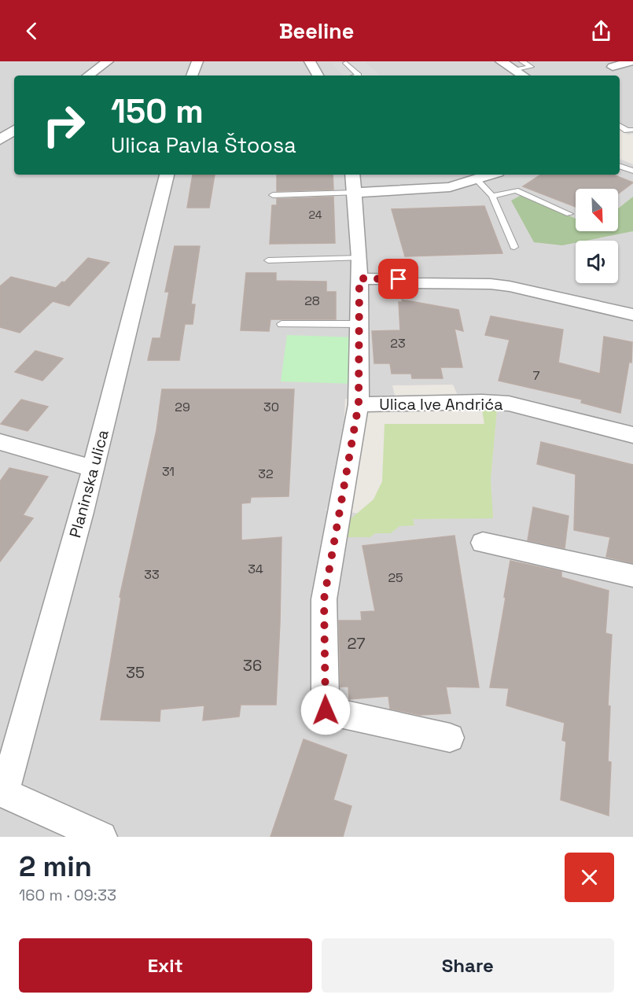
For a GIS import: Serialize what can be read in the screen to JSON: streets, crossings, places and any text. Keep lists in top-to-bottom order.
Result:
{
  "streets": {
    "street": ["Ulica Ive Andrića", "Planinska ulica"]
  },
  "house_numbers": [
    "24",
    "28",
    "23",
    "7",
    "29",
    "30",
    "31",
    "32",
    "34",
    "33",
    "25",
    "27",
    "36",
    "35"
  ],
  "north": "bottom right",
  "page": {
    "header": "Beeline",
    "turn": ["150 m", "Ulica Pavla Štoosa"],
    "heading": ["2 min", "160 m · 09:33"],
    "buttons": ["Exit", "Share"]
  }
}
